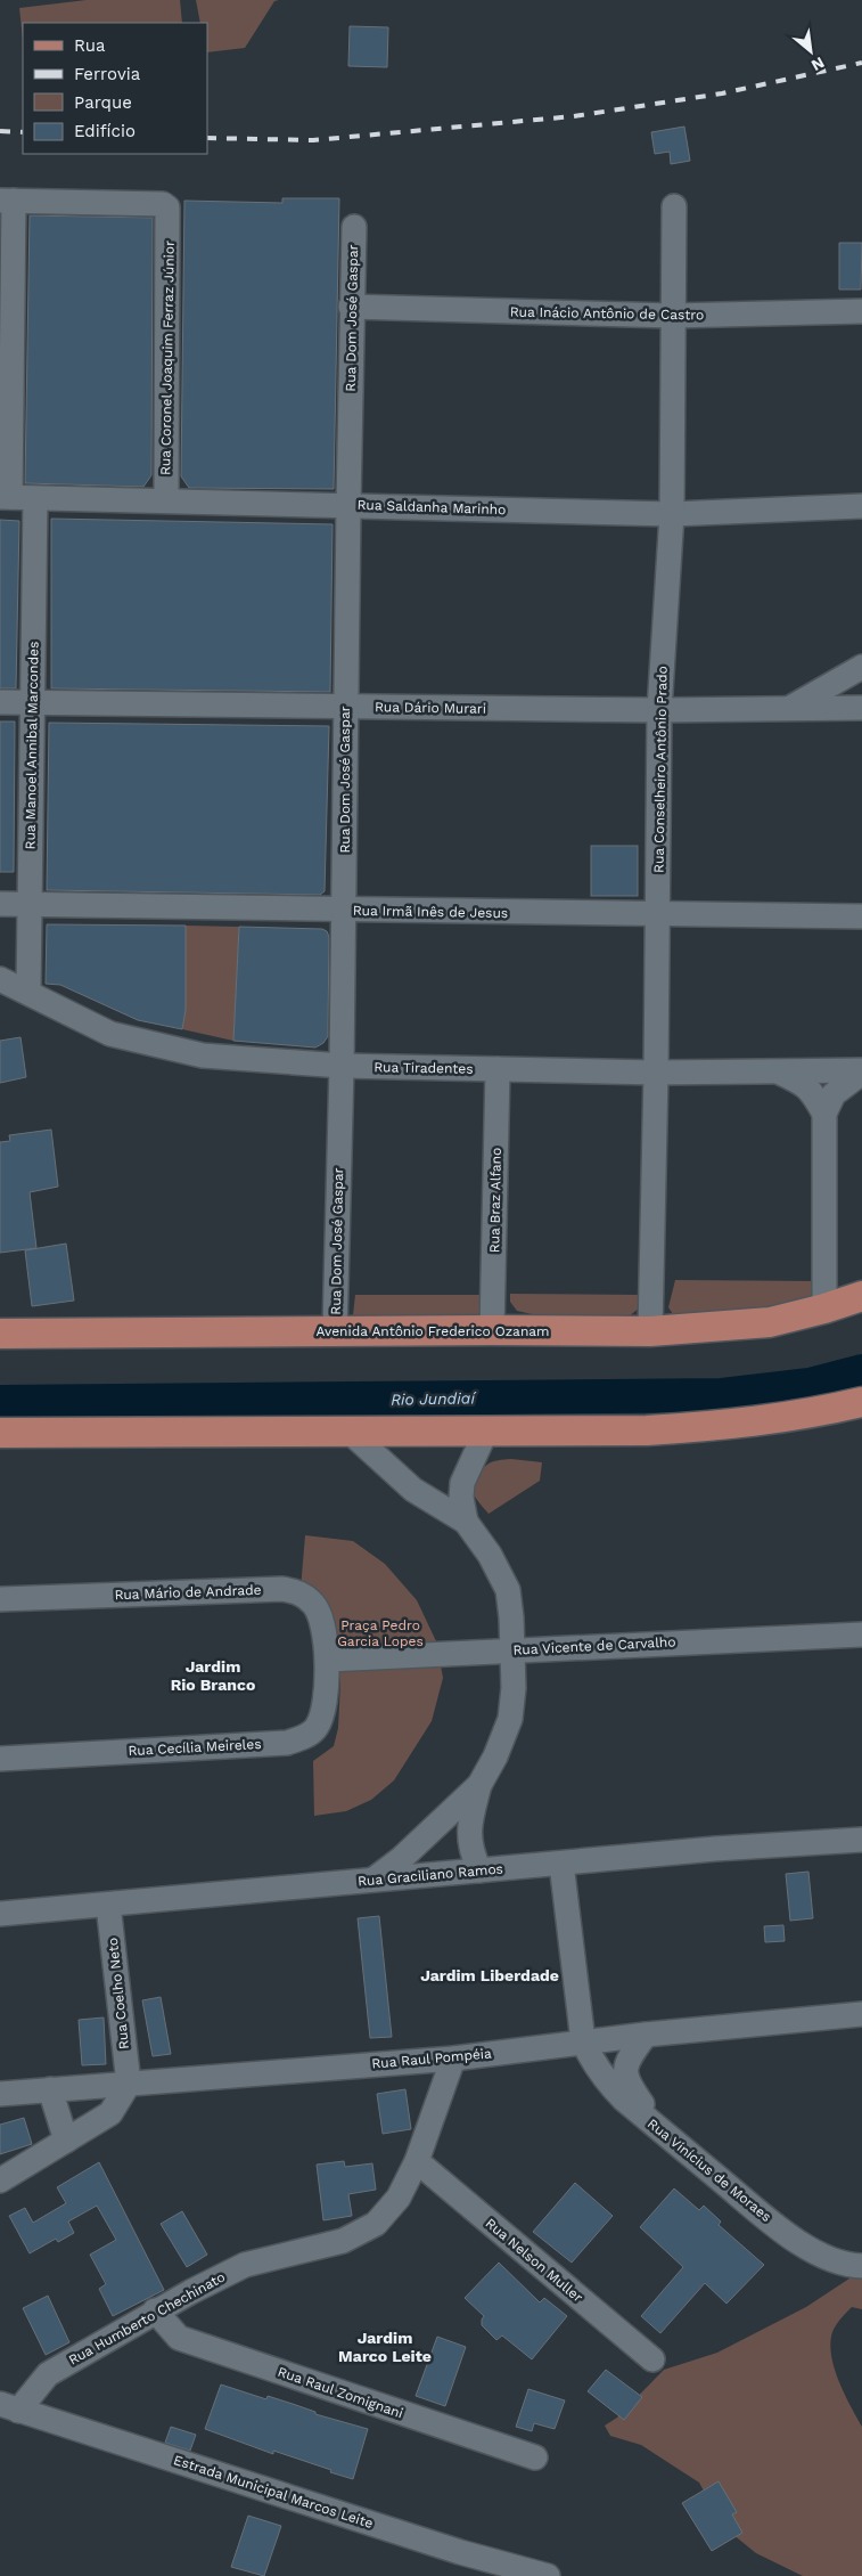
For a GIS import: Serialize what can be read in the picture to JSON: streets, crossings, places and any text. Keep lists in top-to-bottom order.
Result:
{
  "streets": {
    "main road": ["Avenida Antônio Frederico Ozanam"],
    "street": [
      "Rua Inácio Antônio de Castro",
      "Rua Dom José Gaspar",
      "Rua Coronel Joaquim Ferraz Júnior",
      "Rua Saldanha Marinho",
      "Rua Dário Murari",
      "Rua Manoel Annibal Marcondes",
      "Rua Conselheiro Antônio Prado",
      "Rua Irmã Inês de Jesus",
      "Rua Tiradentes",
      "Rua Braz Alfano",
      "Rua Mário de Andrade",
      "Rua Vicente de Carvalho",
      "Rua Cecília Meireles",
      "Rua Graciliano Ramos",
      "Rua Coelho Neto",
      "Rua Raul Pompéia",
      "Rua Vinícius de Moraes",
      "Rua Nelson Muller",
      "Rua Humberto Chechinato",
      "Rua Raul Zomignani",
      "Estrada Municipal Marcos Leite"
    ]
  },
  "crossings": [
    ["Rua Inácio Antônio de Castro", "Rua Dom José Gaspar"],
    ["Rua Inácio Antônio de Castro", "Rua Conselheiro Antônio Prado"],
    ["Rua Dom José Gaspar", "Rua Saldanha Marinho"],
    ["Rua Dom José Gaspar", "Rua Dário Murari"],
    ["Rua Dom José Gaspar", "Rua Irmã Inês de Jesus"],
    ["Rua Dom José Gaspar", "Rua Tiradentes"],
    ["Rua Dom José Gaspar", "Avenida Antônio Frederico Ozanam"],
    ["Rua Coronel Joaquim Ferraz Júnior", "Rua Saldanha Marinho"],
    ["Rua Saldanha Marinho", "Rua Manoel Annibal Marcondes"],
    ["Rua Saldanha Marinho", "Rua Conselheiro Antônio Prado"],
    ["Rua Dário Murari", "Rua Manoel Annibal Marcondes"],
    ["Rua Dário Murari", "Rua Conselheiro Antônio Prado"],
    ["Rua Manoel Annibal Marcondes", "Rua Irmã Inês de Jesus"],
    ["Rua Manoel Annibal Marcondes", "Rua Tiradentes"],
    ["Rua Conselheiro Antônio Prado", "Rua Irmã Inês de Jesus"],
    ["Rua Conselheiro Antônio Prado", "Rua Tiradentes"],
    ["Rua Conselheiro Antônio Prado", "Avenida Antônio Frederico Ozanam"],
    ["Rua Tiradentes", "Rua Braz Alfano"],
    ["Rua Braz Alfano", "Avenida Antônio Frederico Ozanam"],
    ["Rua Mário de Andrade", "Rua Vicente de Carvalho"],
    ["Rua Mário de Andrade", "Rua Cecília Meireles"],
    ["Rua Vicente de Carvalho", "Rua Cecília Meireles"],
    ["Rua Graciliano Ramos", "Rua Coelho Neto"],
    ["Rua Graciliano Ramos", "Rua Vinícius de Moraes"],
    ["Rua Coelho Neto", "Rua Raul Pompéia"],
    ["Rua Raul Pompéia", "Rua Vinícius de Moraes"],
    ["Rua Raul Pompéia", "Rua Humberto Chechinato"],
    ["Rua Nelson Muller", "Rua Humberto Chechinato"],
    ["Rua Humberto Chechinato", "Rua Raul Zomignani"],
    ["Rua Humberto Chechinato", "Estrada Municipal Marcos Leite"]
  ],
  "districts": ["Jardim Rio Branco", "Jardim Liberdade", "Jardim Marco Leite"],
  "water": ["Rio Jundiaí"],
  "parks": ["Praça Pedro Garcia Lopes"],
  "legend": [
    "Rua",
    "Ferrovia",
    "Parque",
    "Edifício"
  ],
  "north": "bottom right"
}
